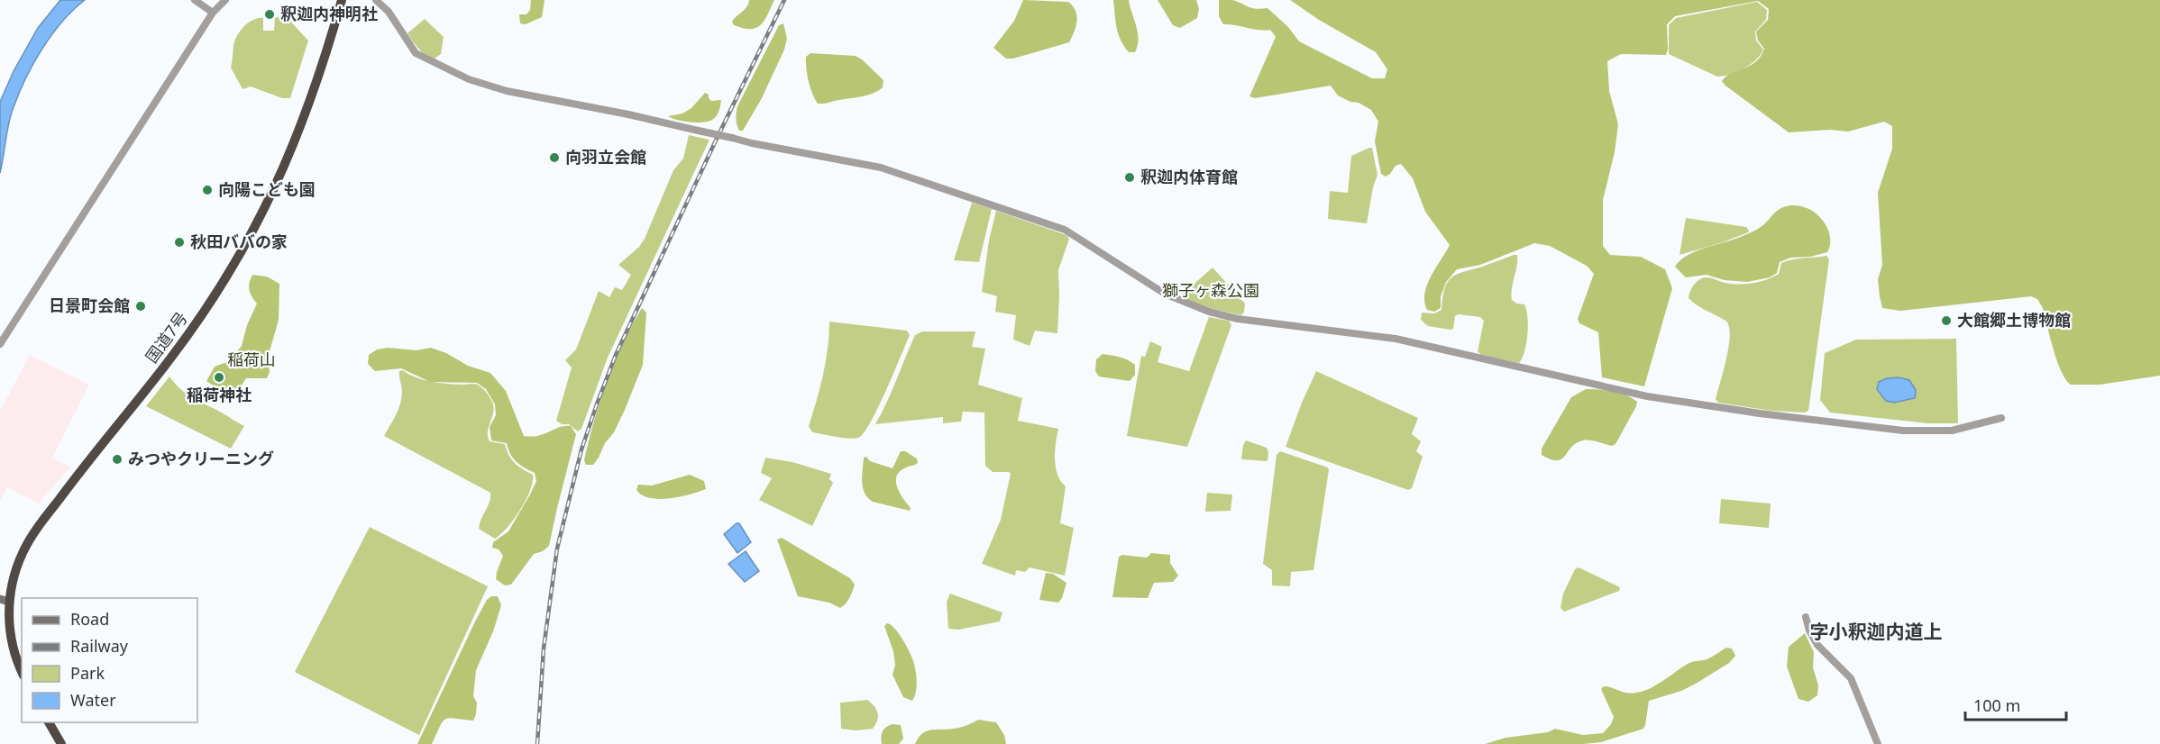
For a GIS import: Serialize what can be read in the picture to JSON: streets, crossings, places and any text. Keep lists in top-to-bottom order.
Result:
{
  "streets": {
    "highway": ["国道7号"]
  },
  "districts": ["字小釈迦内道上"],
  "parks": ["獅子ヶ森公園", "稲荷山"],
  "places": [
    "釈迦内神明社",
    "向羽立会館",
    "釈迦内体育館",
    "向陽こども園",
    "秋田ババの家",
    "日景町会館",
    "大館郷土博物館",
    "稲荷神社",
    "みつやクリーニング"
  ],
  "legend": [
    "Road",
    "Railway",
    "Park",
    "Water"
  ],
  "scale_bar": "100 m"
}
